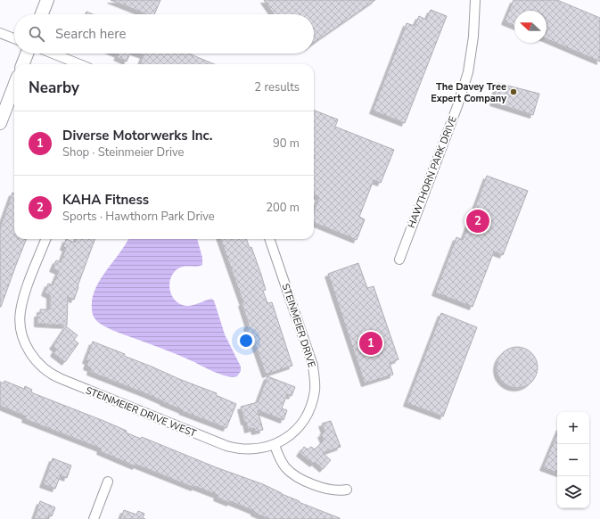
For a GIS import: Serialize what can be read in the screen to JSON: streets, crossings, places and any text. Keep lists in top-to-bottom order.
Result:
{
  "streets": {
    "street": ["HAWTHORN PARK DRIVE", "STEINMEIER DRIVE", "STEINMEIER DRIVE WEST"]
  },
  "crossings": [
    ["STEINMEIER DRIVE", "STEINMEIER DRIVE WEST"]
  ],
  "places": ["The Davey Tree Expert Company"],
  "north": "left",
  "page": {
    "search": "Search here",
    "heading": ["Nearby", "2 results"],
    "list": [
      {
        "mark": "1",
        "name": "Diverse Motorwerks Inc.",
        "note": "Shop · Steinmeier Drive",
        "value": "90 m"
      },
      {
        "mark": "2",
        "name": "KAHA Fitness",
        "note": "Sports · Hawthorn Park Drive",
        "value": "200 m"
      }
    ],
    "pins": ["2", "1"],
    "map_buttons": ["+", "−"]
  }
}
